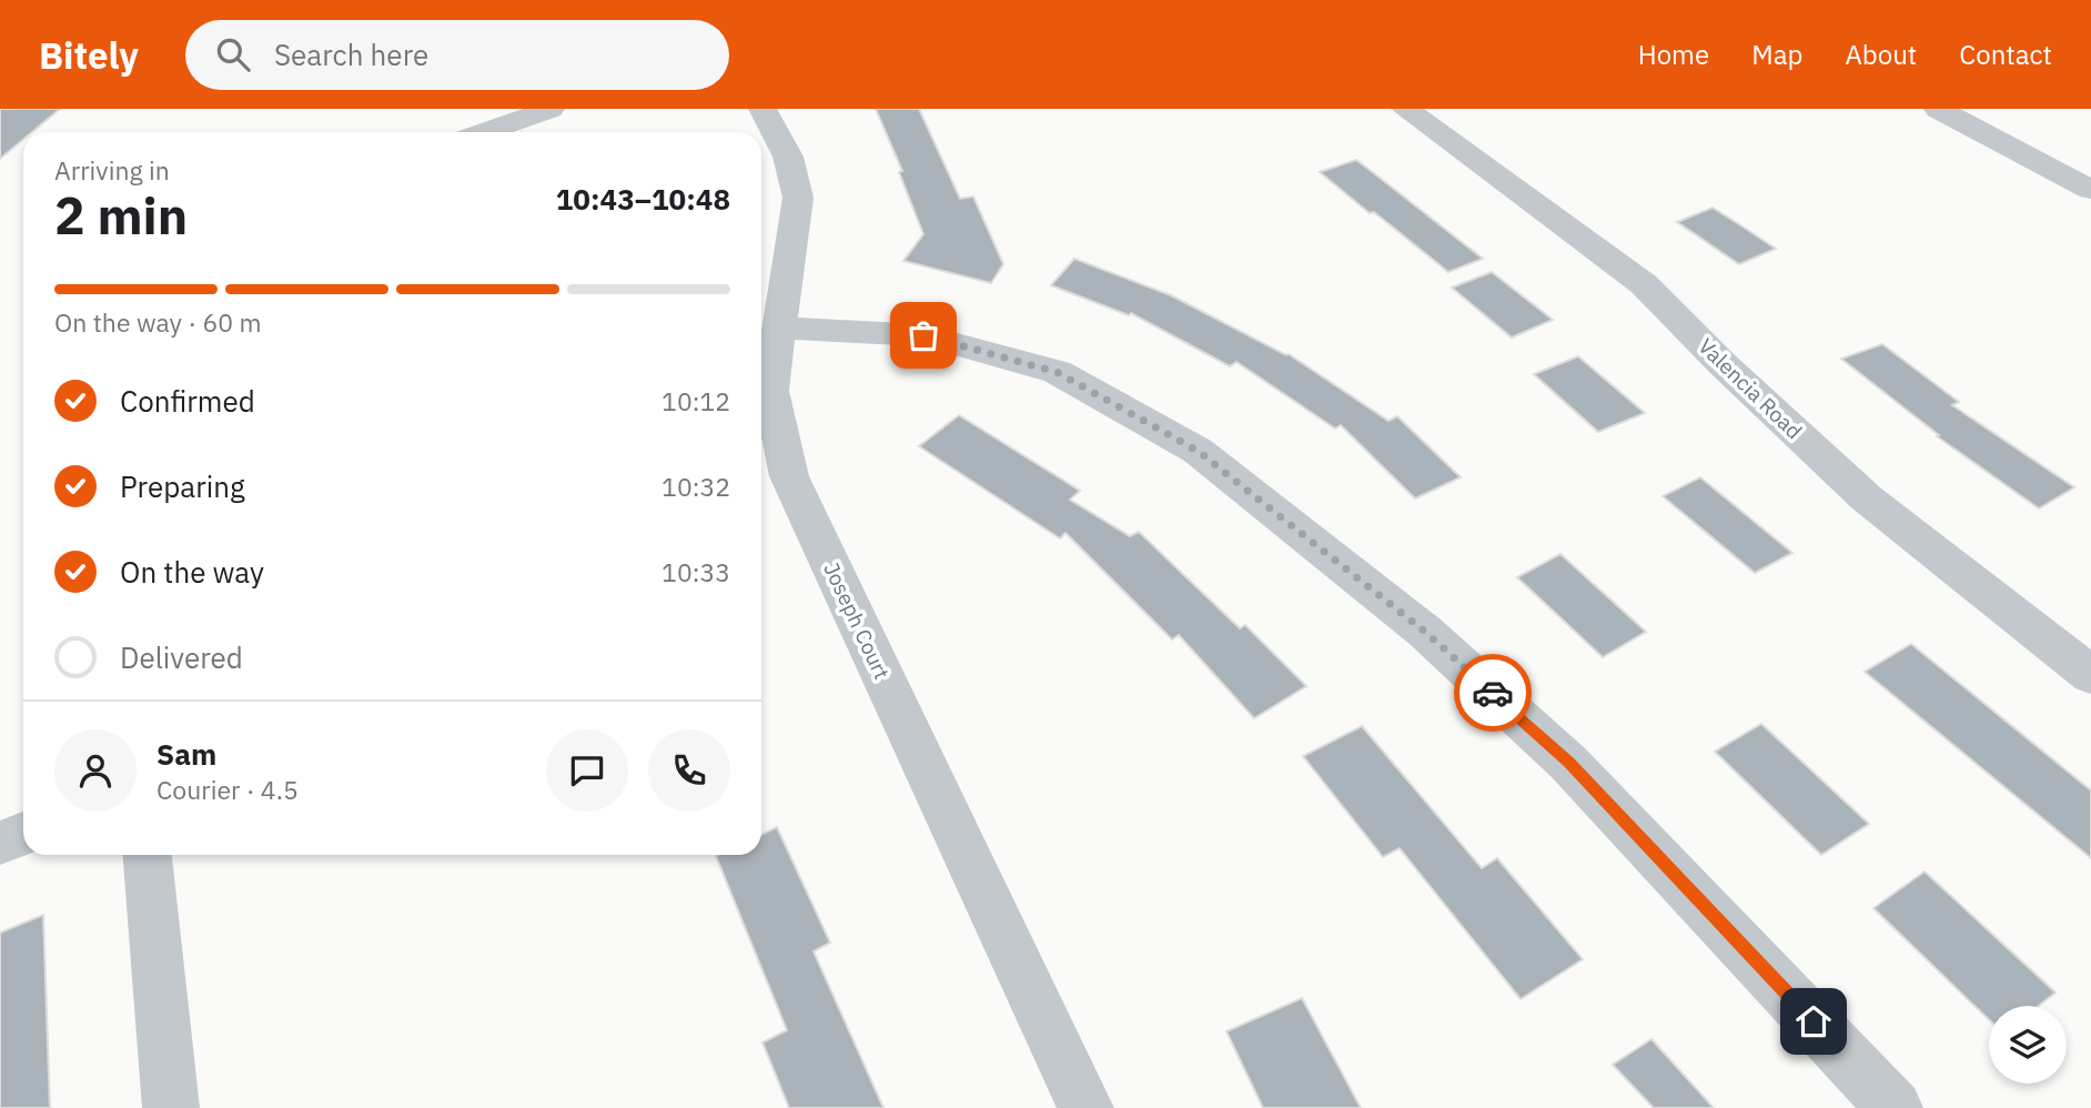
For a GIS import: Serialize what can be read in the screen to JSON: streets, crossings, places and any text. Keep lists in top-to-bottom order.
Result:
{
  "streets": {
    "street": ["Valencia Road", "Joseph Court"]
  },
  "page": {
    "header": "Bitely",
    "search": "Search here",
    "nav": [
      "Home",
      "Map",
      "About",
      "Contact"
    ],
    "heading": ["2 min", "Arriving in", "10:43–10:48"],
    "panel": ["Sam", "Courier · 4.5"],
    "bar": "On the way · 60 m",
    "list": [
      ["Confirmed", "10:12"],
      ["Preparing", "10:32"],
      ["On the way", "10:33"],
      "Delivered"
    ]
  }
}
